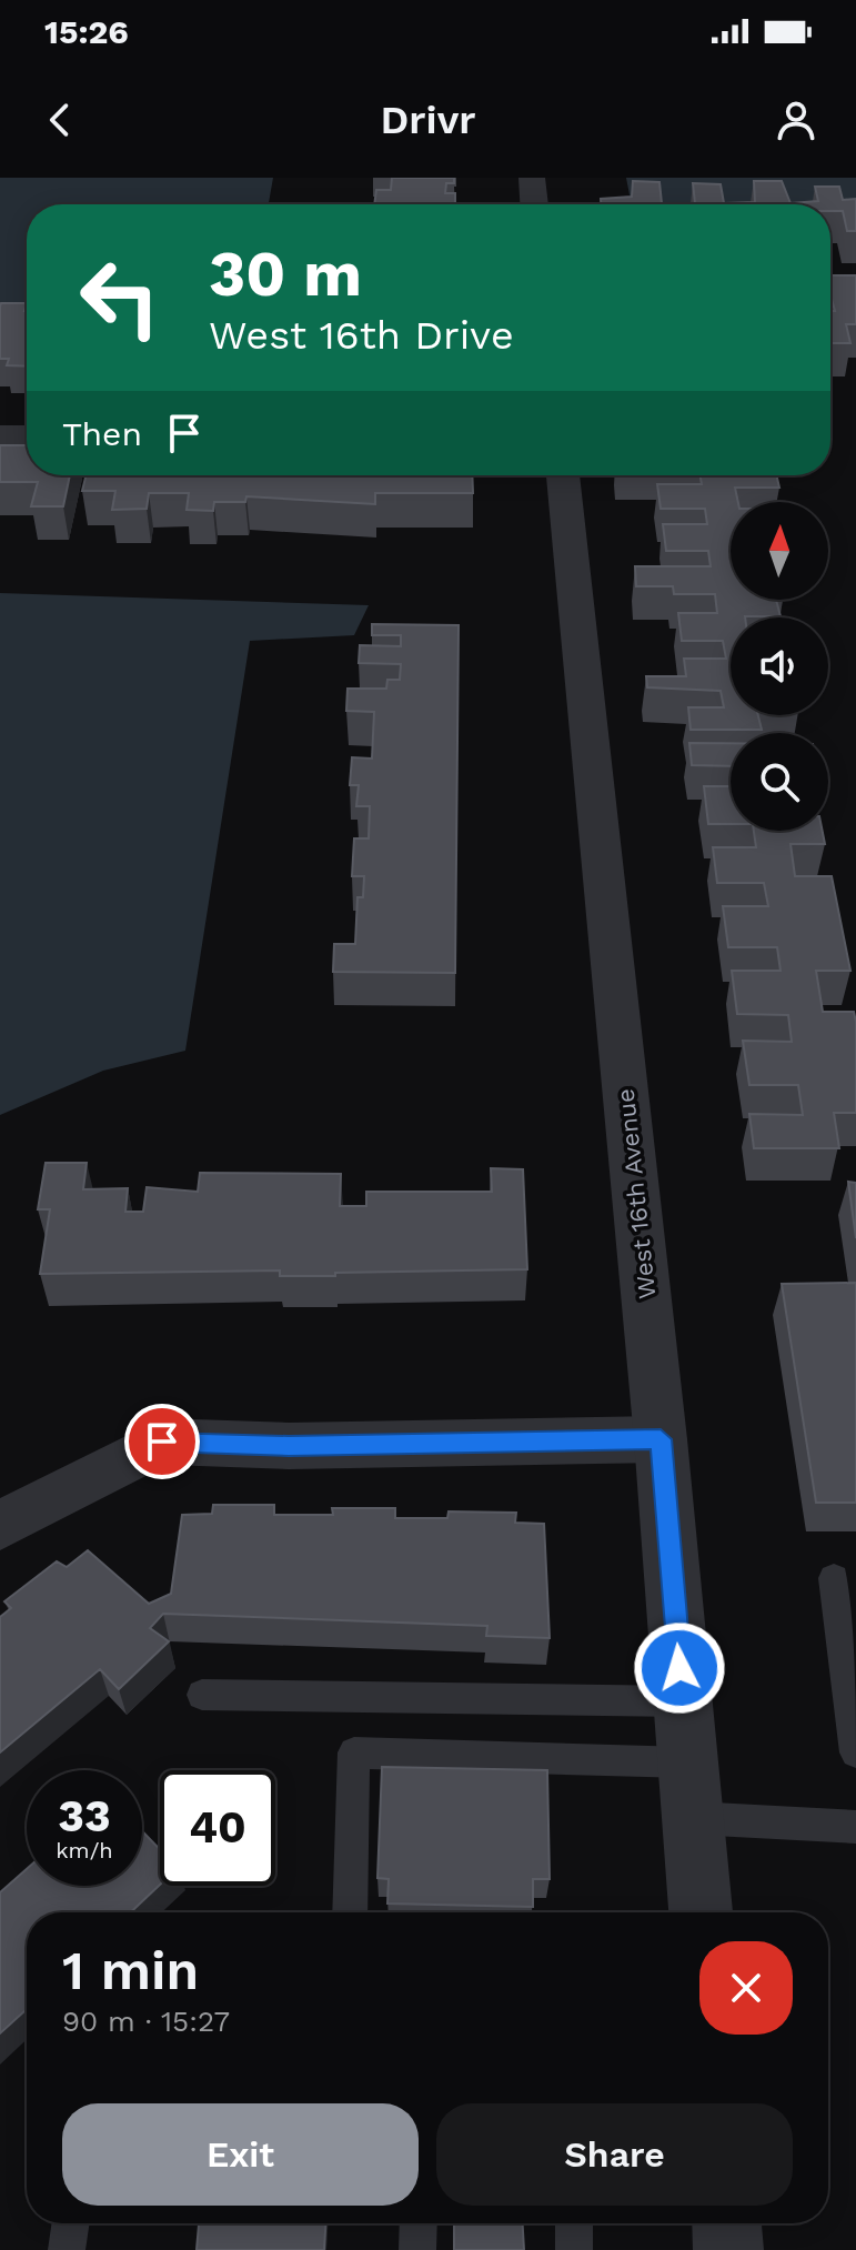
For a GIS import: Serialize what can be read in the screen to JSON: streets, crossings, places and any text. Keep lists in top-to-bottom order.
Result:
{
  "streets": {
    "street": ["West 16th Avenue"]
  },
  "north": "top",
  "page": {
    "status": "15:26",
    "header": "Drivr",
    "turn": ["30 m", "West 16th Drive"],
    "then": "Then",
    "speed": "33 km/h",
    "limit": "40",
    "heading": ["1 min", "90 m · 15:27"],
    "buttons": ["Exit", "Share"]
  }
}
